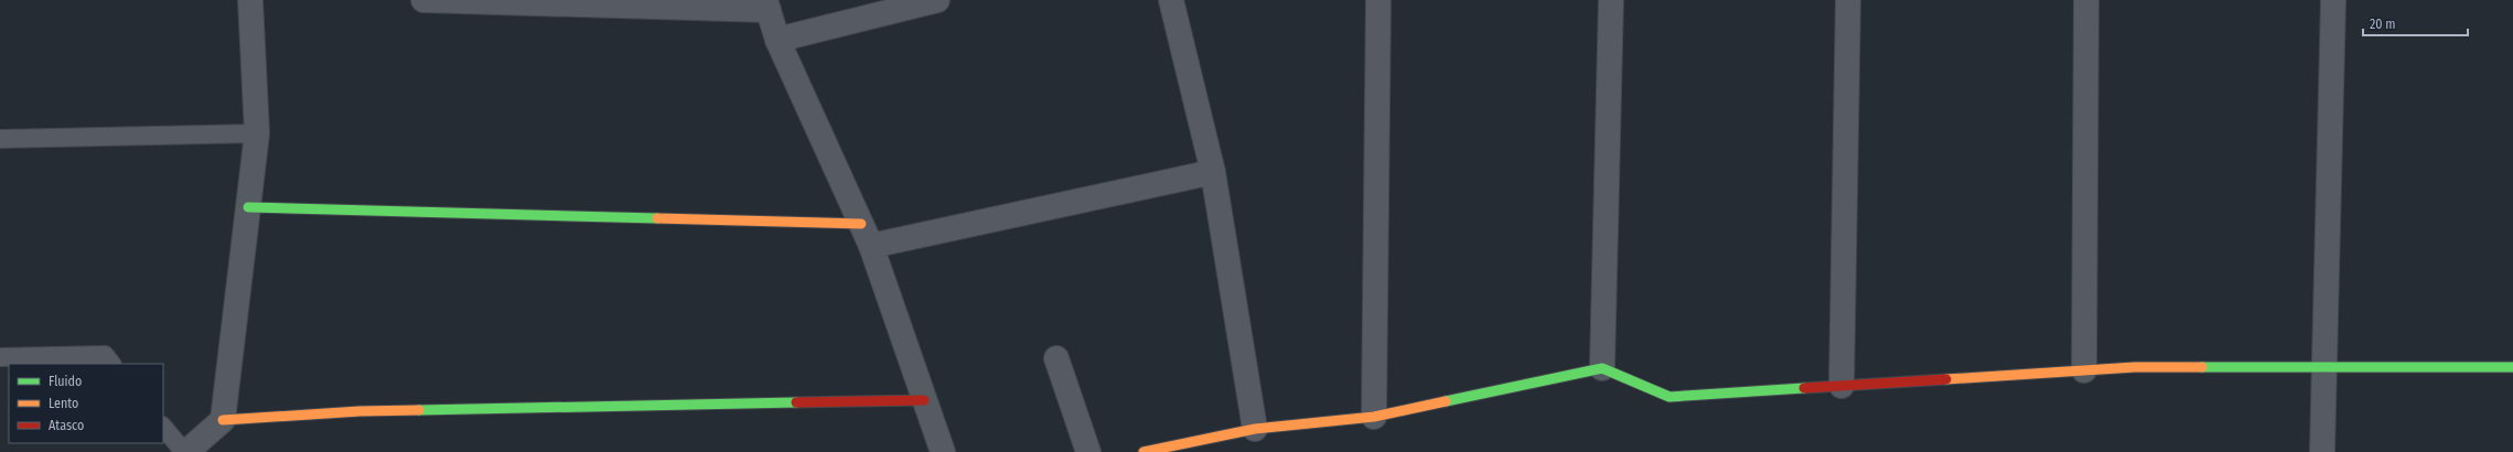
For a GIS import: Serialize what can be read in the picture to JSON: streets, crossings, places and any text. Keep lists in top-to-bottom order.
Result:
{
  "legend": ["Fluido", "Lento", "Atasco"],
  "scale_bar": "20 m"
}
